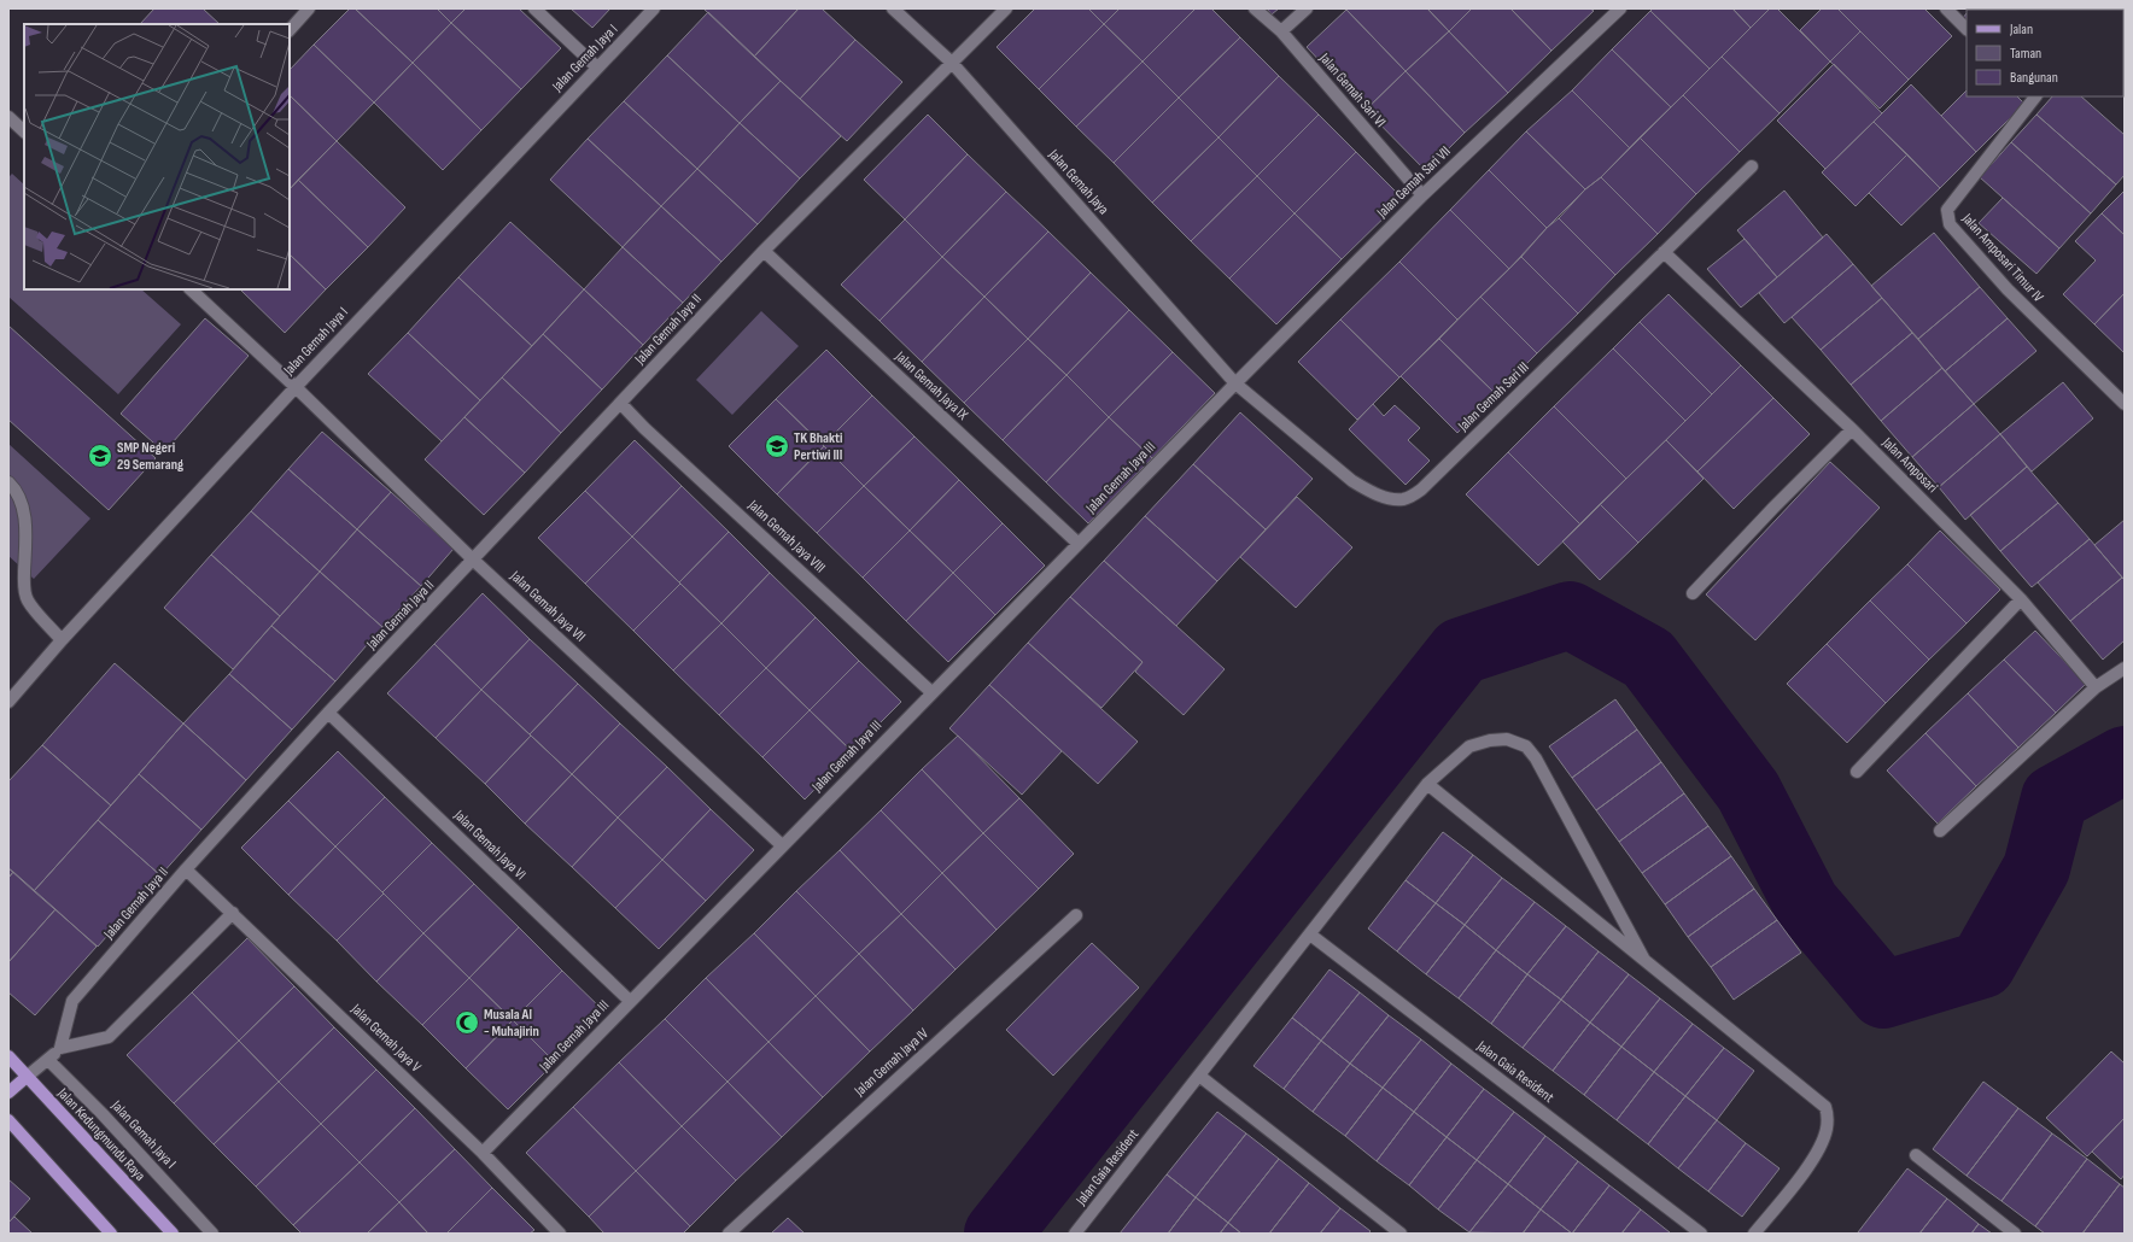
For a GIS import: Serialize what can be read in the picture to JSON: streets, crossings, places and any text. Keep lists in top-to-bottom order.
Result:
{
  "streets": {
    "main road": ["Jalan Kedungmundu Raya"],
    "street": [
      "Jalan Gemah Jaya I",
      "Jalan Gemah Sari VI",
      "Jalan Gemah Jaya",
      "Jalan Gemah Sari VII",
      "Jalan Amposari Timur IV",
      "Jalan Gemah Jaya II",
      "Jalan Gemah Jaya IX",
      "Jalan Gemah Sari III",
      "Jalan Amposari",
      "Jalan Gemah Jaya III",
      "Jalan Gemah Jaya VIII",
      "Jalan Gemah Jaya VII",
      "Jalan Gemah Jaya VI",
      "Jalan Gemah Jaya V",
      "Jalan Gemah Jaya IV",
      "Jalan Gaia Resident"
    ]
  },
  "crossings": [
    ["Jalan Gemah Jaya I", "Jalan Gemah Jaya VII"],
    ["Jalan Gemah Sari VI", "Jalan Gemah Sari VII"],
    ["Jalan Gemah Jaya", "Jalan Gemah Sari VII"],
    ["Jalan Gemah Jaya", "Jalan Gemah Jaya II"],
    ["Jalan Gemah Jaya", "Jalan Gemah Sari III"],
    ["Jalan Gemah Jaya", "Jalan Gemah Jaya III"],
    ["Jalan Gemah Sari VII", "Jalan Gemah Sari III"],
    ["Jalan Gemah Sari VII", "Jalan Gemah Jaya III"],
    ["Jalan Gemah Jaya II", "Jalan Gemah Jaya IX"],
    ["Jalan Gemah Jaya II", "Jalan Gemah Jaya VIII"],
    ["Jalan Gemah Jaya II", "Jalan Gemah Jaya VII"],
    ["Jalan Gemah Jaya II", "Jalan Gemah Jaya VI"],
    ["Jalan Gemah Jaya II", "Jalan Gemah Jaya V"],
    ["Jalan Gemah Jaya IX", "Jalan Gemah Jaya III"],
    ["Jalan Gemah Sari III", "Jalan Amposari"],
    ["Jalan Gemah Sari III", "Jalan Gemah Jaya III"],
    ["Jalan Gemah Jaya III", "Jalan Gemah Jaya VIII"],
    ["Jalan Gemah Jaya III", "Jalan Gemah Jaya VII"],
    ["Jalan Gemah Jaya III", "Jalan Gemah Jaya VI"],
    ["Jalan Gemah Jaya III", "Jalan Gemah Jaya V"]
  ],
  "places": {
    "school or university": ["TK Bhakti Pertiwi III", "SMP Negeri 29 Semarang"],
    "mosque": ["Musala Al - Muhajirin"]
  },
  "legend": ["Jalan", "Taman", "Bangunan"]
}
